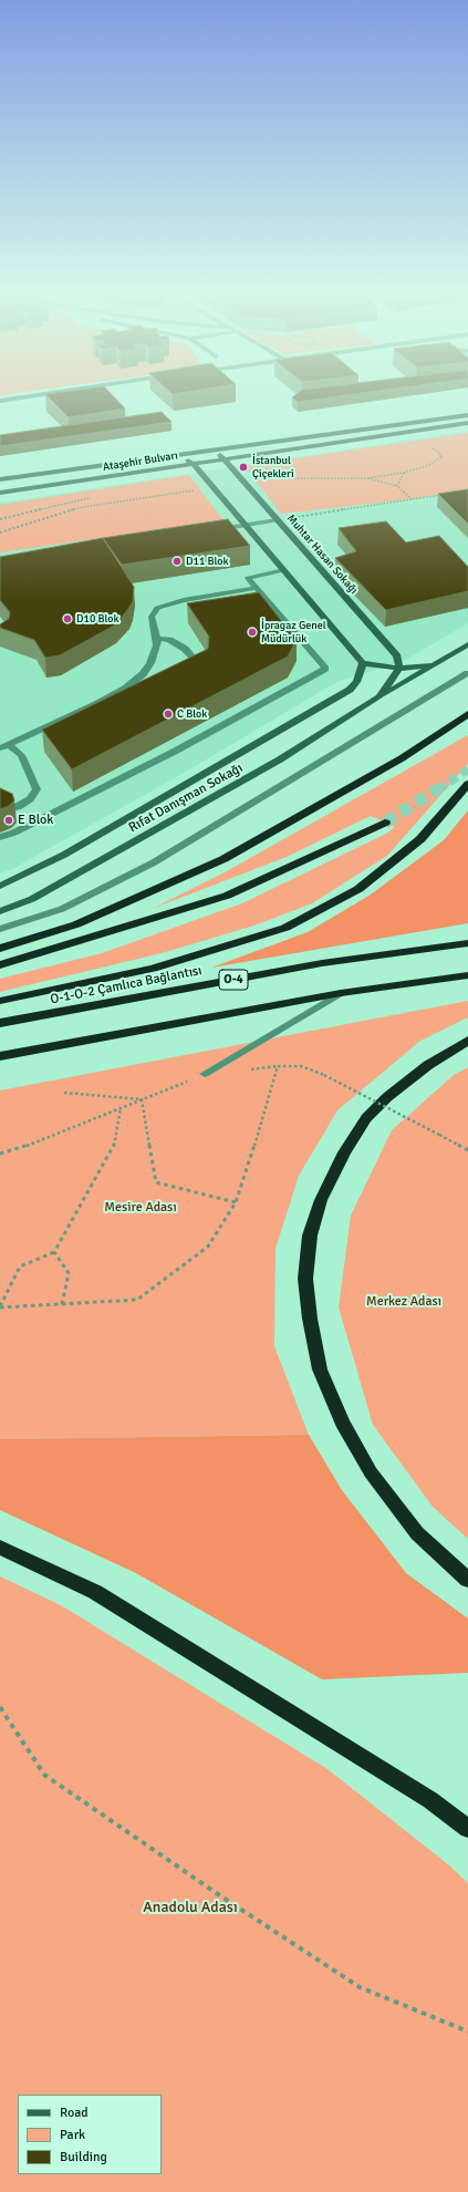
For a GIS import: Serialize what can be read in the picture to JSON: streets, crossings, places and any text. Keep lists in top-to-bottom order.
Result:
{
  "streets": {
    "highway": ["O-4", "O-1-O-2 Çamlıca Bağlantısı"],
    "street": ["Ataşehir Bulvarı", "Muhtar Hasan Sokağı", "Rıfat Danışman Sokağı"]
  },
  "crossings": [
    ["Ataşehir Bulvarı", "Muhtar Hasan Sokağı"],
    ["Muhtar Hasan Sokağı", "Rıfat Danışman Sokağı"]
  ],
  "parks": ["Mesire Adası", "Merkez Adası", "Anadolu Adası"],
  "places": [
    "İstanbul Çiçekleri",
    "D11 Blok",
    "D10 Blok",
    "İpragaz Genel Müdürlük",
    "C Blok",
    "E Blok"
  ],
  "legend": ["Road", "Park", "Building"]
}
